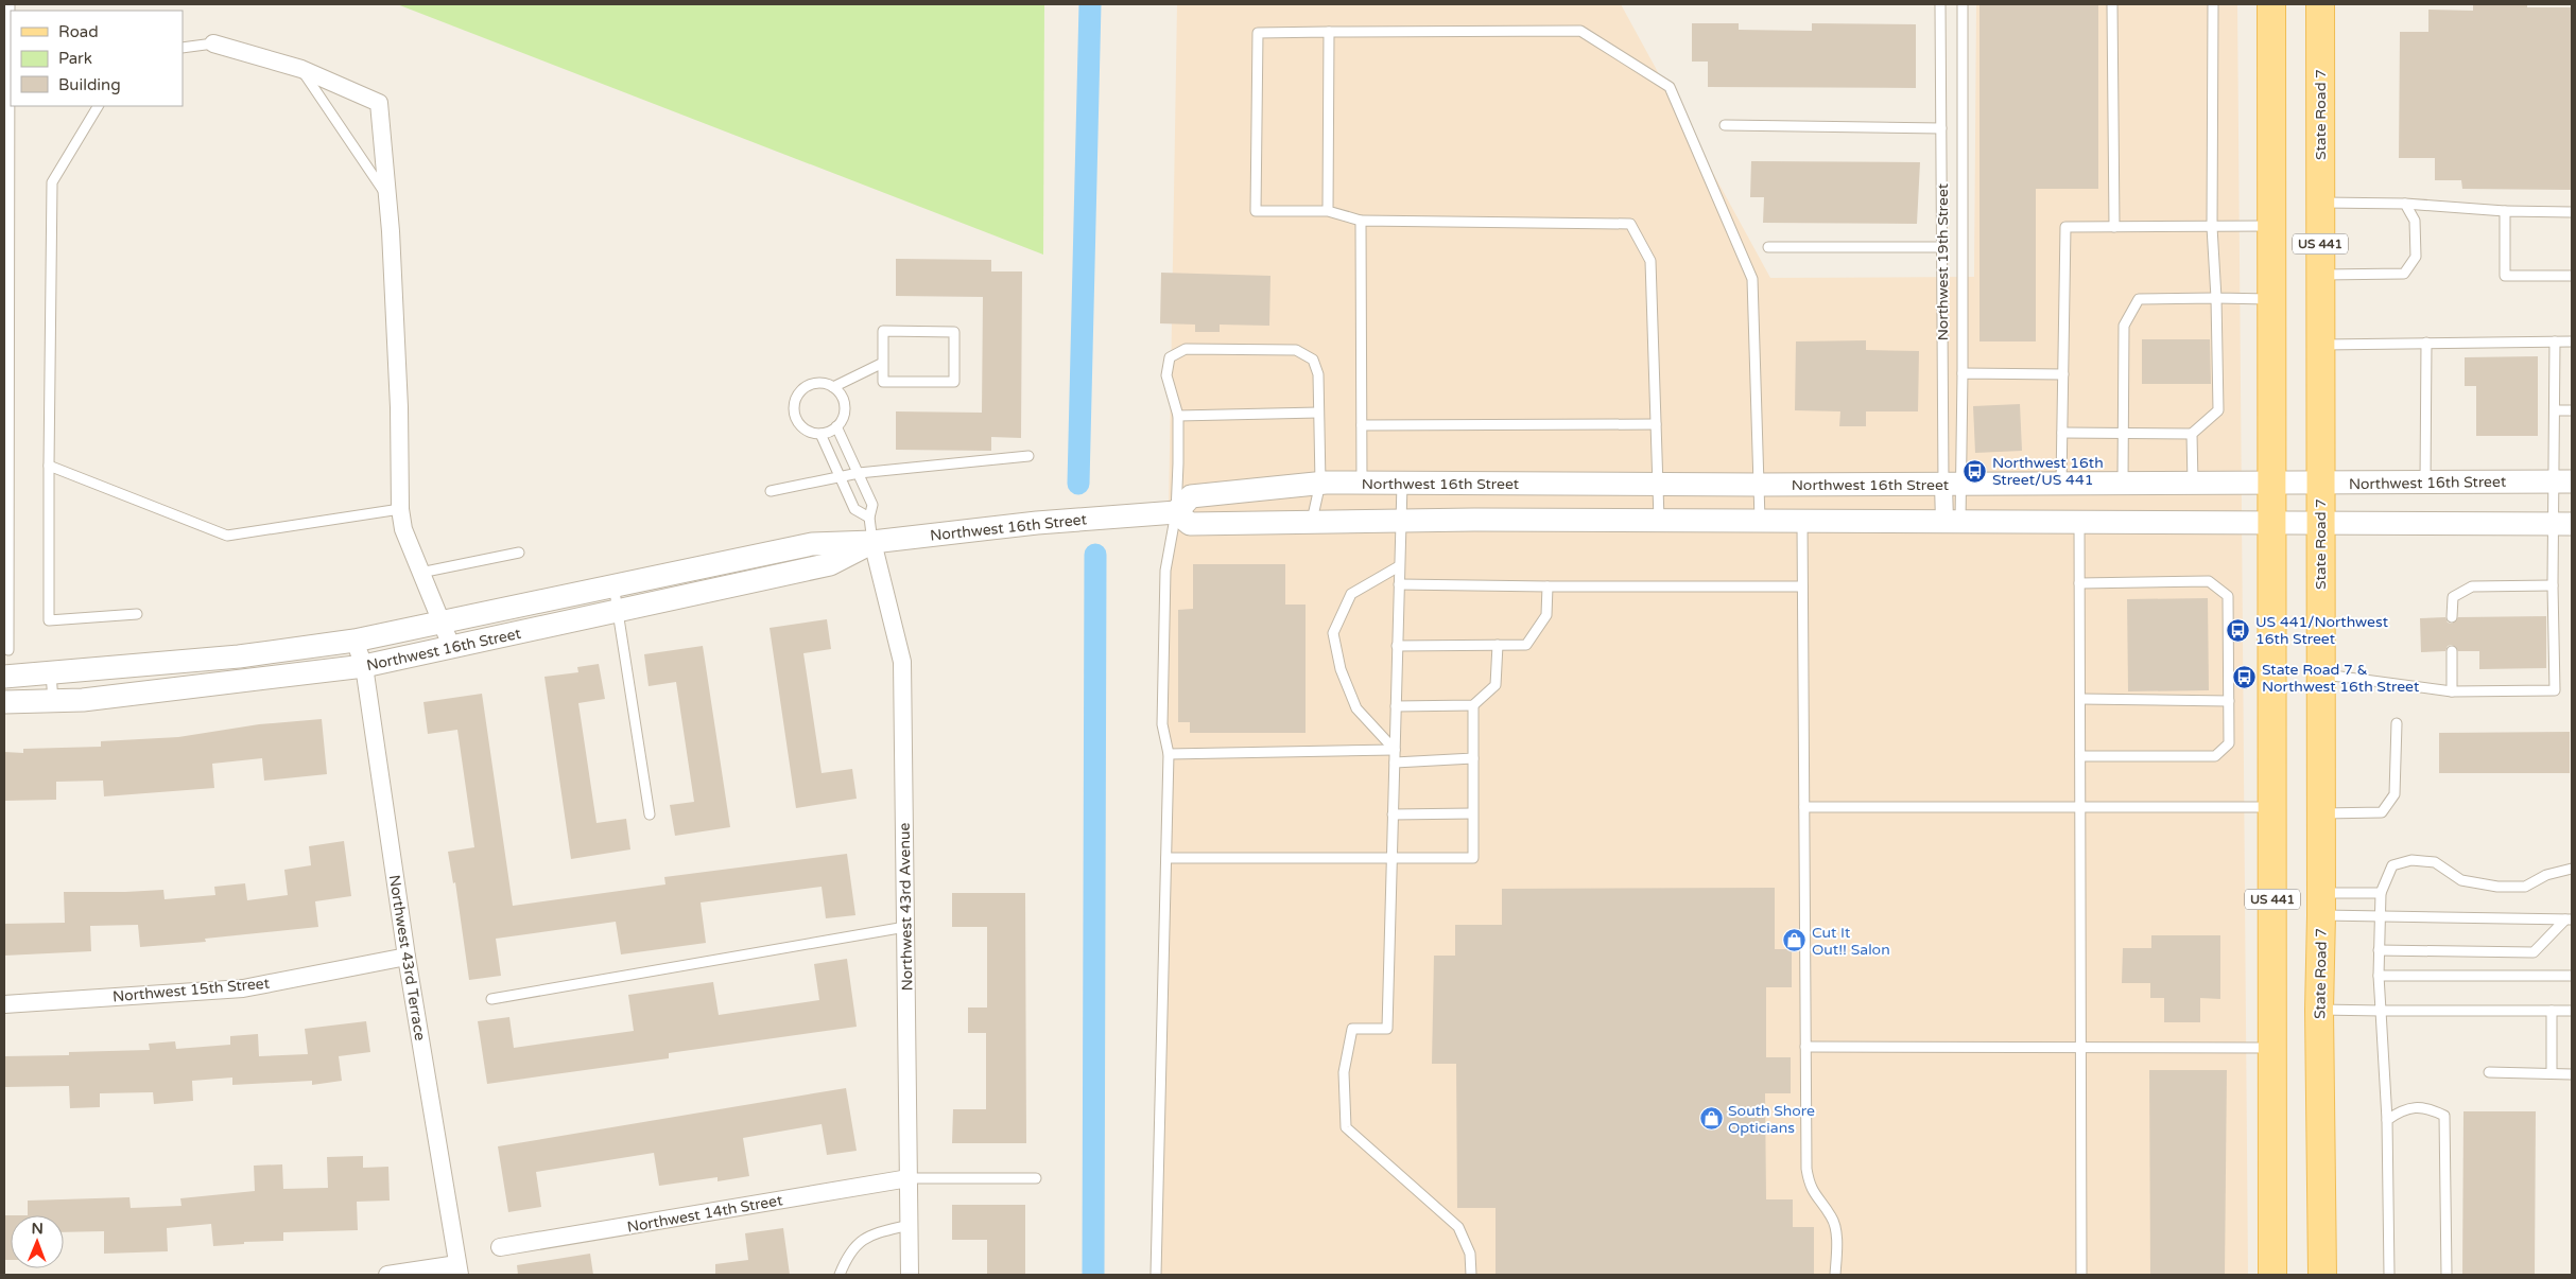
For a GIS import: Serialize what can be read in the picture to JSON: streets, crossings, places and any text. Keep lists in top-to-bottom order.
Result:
{
  "streets": {
    "main road": ["State Road 7", "US 441"],
    "street": [
      "Northwest 19th Street",
      "Northwest 16th Street",
      "Northwest 43rd Avenue",
      "Northwest 43rd Terrace",
      "Northwest 15th Street",
      "Northwest 14th Street"
    ]
  },
  "crossings": [
    ["State Road 7", "Northwest 16th Street"],
    ["US 441", "Northwest 16th Street"],
    ["Northwest 19th Street", "Northwest 16th Street"],
    ["Northwest 16th Street", "Northwest 43rd Avenue"],
    ["Northwest 16th Street", "Northwest 43rd Terrace"],
    ["Northwest 43rd Avenue", "Northwest 14th Street"],
    ["Northwest 43rd Terrace", "Northwest 15th Street"]
  ],
  "places": {
    "bus stop": ["Northwest 16th Street/US 441", "US 441/Northwest 16th Street", "State Road 7 & Northwest 16th Street"],
    "shop": ["Cut It Out!! Salon", "South Shore Opticians"]
  },
  "legend": ["Road", "Park", "Building"],
  "north": "top"
}
